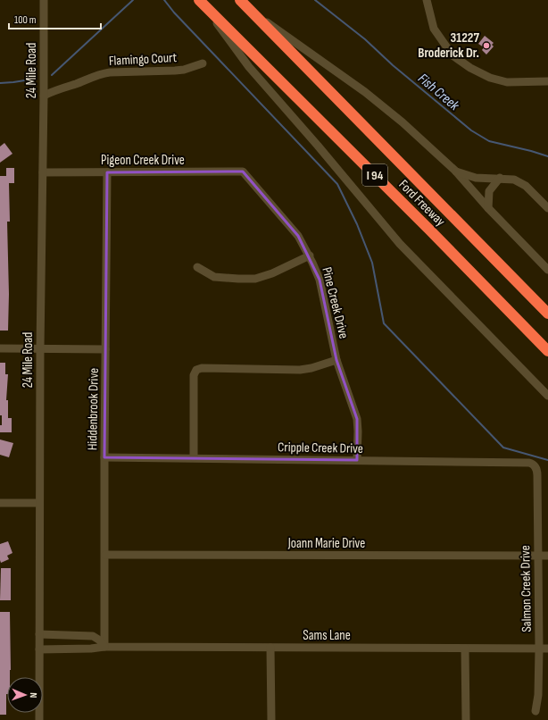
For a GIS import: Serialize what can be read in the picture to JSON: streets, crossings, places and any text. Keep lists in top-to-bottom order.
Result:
{
  "streets": {
    "highway": ["I 94", "Ford Freeway"],
    "street": [
      "Flamingo Court",
      "24 Mile Road",
      "Pigeon Creek Drive",
      "Pine Creek Drive",
      "Hiddenbrook Drive",
      "Cripple Creek Drive",
      "Joann Marie Drive",
      "Salmon Creek Drive",
      "Sams Lane"
    ]
  },
  "crossings": [
    ["Flamingo Court", "24 Mile Road"],
    ["24 Mile Road", "Pigeon Creek Drive"],
    ["24 Mile Road", "Sams Lane"],
    ["Pigeon Creek Drive", "Pine Creek Drive"],
    ["Pigeon Creek Drive", "Hiddenbrook Drive"],
    ["Pine Creek Drive", "Cripple Creek Drive"],
    ["Hiddenbrook Drive", "Cripple Creek Drive"],
    ["Hiddenbrook Drive", "Joann Marie Drive"],
    ["Hiddenbrook Drive", "Sams Lane"],
    ["Cripple Creek Drive", "Salmon Creek Drive"],
    ["Joann Marie Drive", "Salmon Creek Drive"],
    ["Salmon Creek Drive", "Sams Lane"]
  ],
  "water": ["Fish Creek"],
  "places": ["31227 Broderick Dr."],
  "scale_bar": "100 m",
  "north": "right"
}
